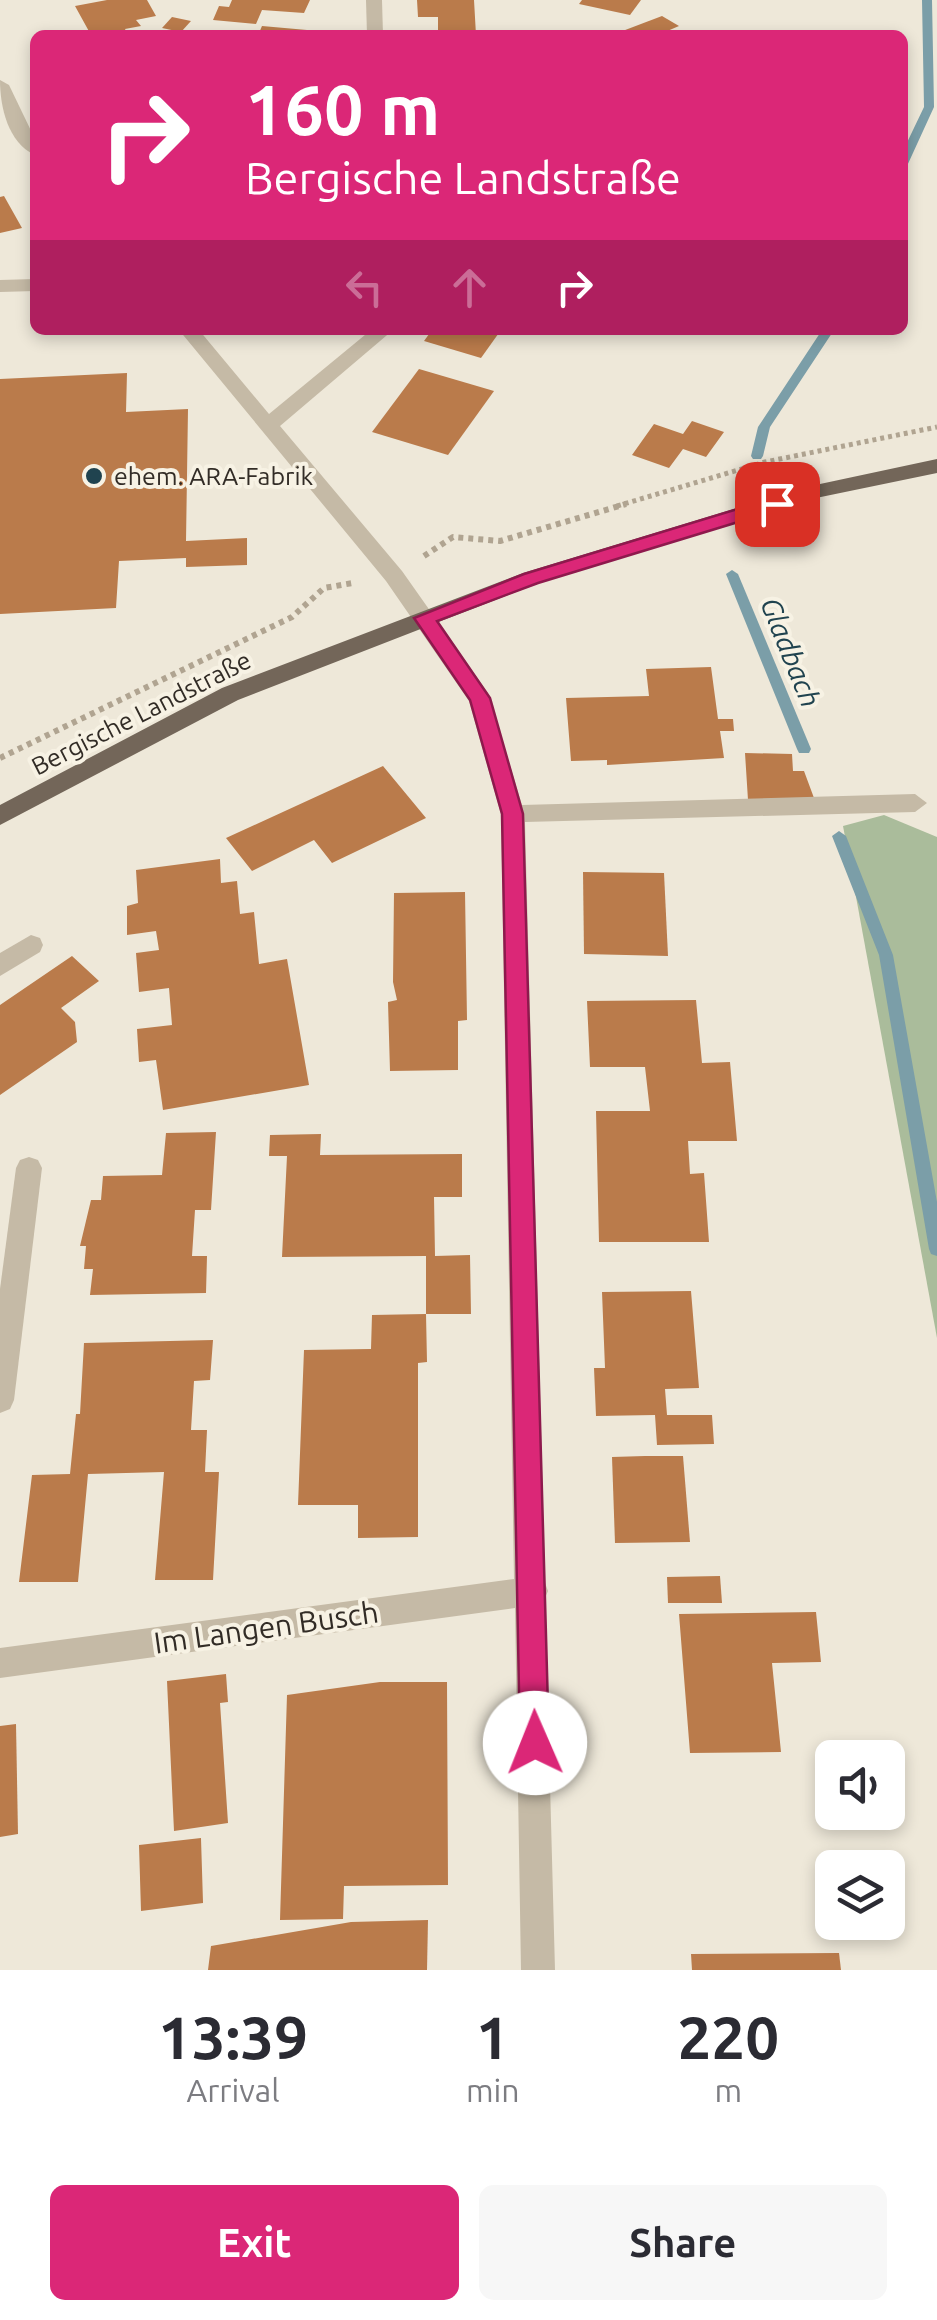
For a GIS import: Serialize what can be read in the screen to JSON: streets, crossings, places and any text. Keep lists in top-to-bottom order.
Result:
{
  "streets": {
    "main road": ["Bergische Landstraße"],
    "street": ["Im Langen Busch"]
  },
  "water": ["Gladbach"],
  "places": ["ehem. ARA-Fabrik"],
  "page": {
    "turn": ["160 m", "Bergische Landstraße"],
    "eta": [
      "13:39",
      "Arrival",
      "1",
      "min",
      "220",
      "m"
    ],
    "buttons": ["Exit", "Share"]
  }
}
